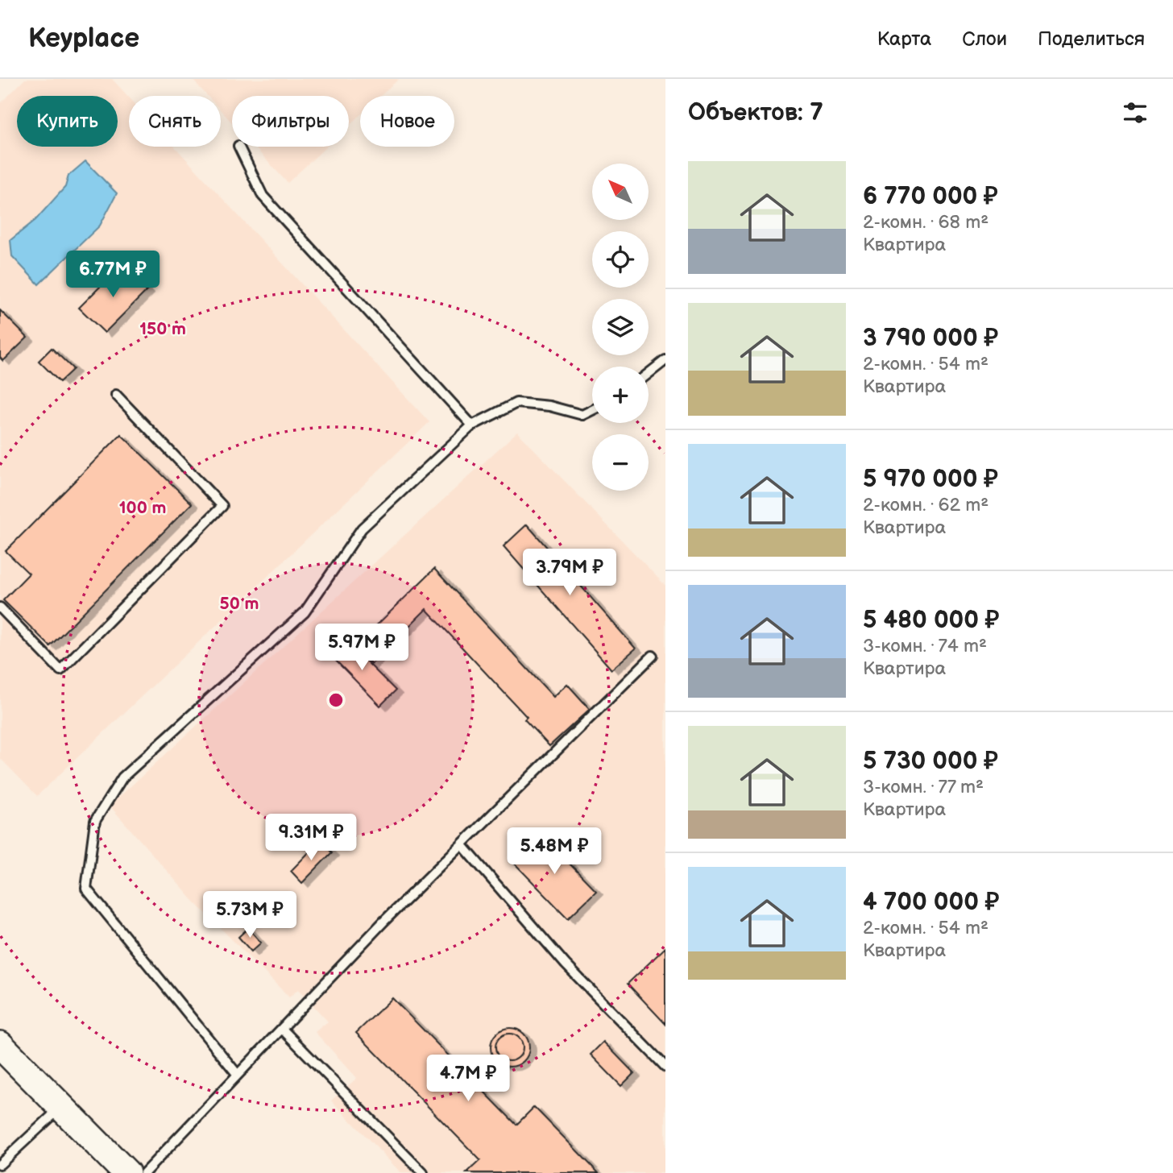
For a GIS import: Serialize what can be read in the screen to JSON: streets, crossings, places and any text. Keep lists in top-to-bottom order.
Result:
{
  "north": "top left",
  "page": {
    "header": "Keyplace",
    "nav": ["Карта", "Слои", "Поделиться"],
    "heading": "Объектов: 7",
    "chip": [
      "Купить",
      "Снять",
      "Фильтры",
      "Новое"
    ],
    "list": [
      {
        "name": "6 770 000 ₽",
        "note": "2-комн. · 68 m² · Квартира"
      },
      {
        "name": "3 790 000 ₽",
        "note": "2-комн. · 54 m² · Квартира"
      },
      {
        "name": "5 970 000 ₽",
        "note": "2-комн. · 62 m² · Квартира"
      },
      {
        "name": "5 480 000 ₽",
        "note": "3-комн. · 74 m² · Квартира"
      },
      {
        "name": "5 730 000 ₽",
        "note": "3-комн. · 77 m² · Квартира"
      },
      {
        "name": "4 700 000 ₽",
        "note": "2-комн. · 54 m² · Квартира"
      }
    ],
    "map_buttons": ["+", "−"],
    "price": [
      "6.77M ₽",
      "3.79M ₽",
      "5.97M ₽",
      "9.31M ₽",
      "5.48M ₽",
      "5.73M ₽",
      "4.7M ₽"
    ]
  },
  "rings": ["150 m", "100 m", "50 m"]
}
